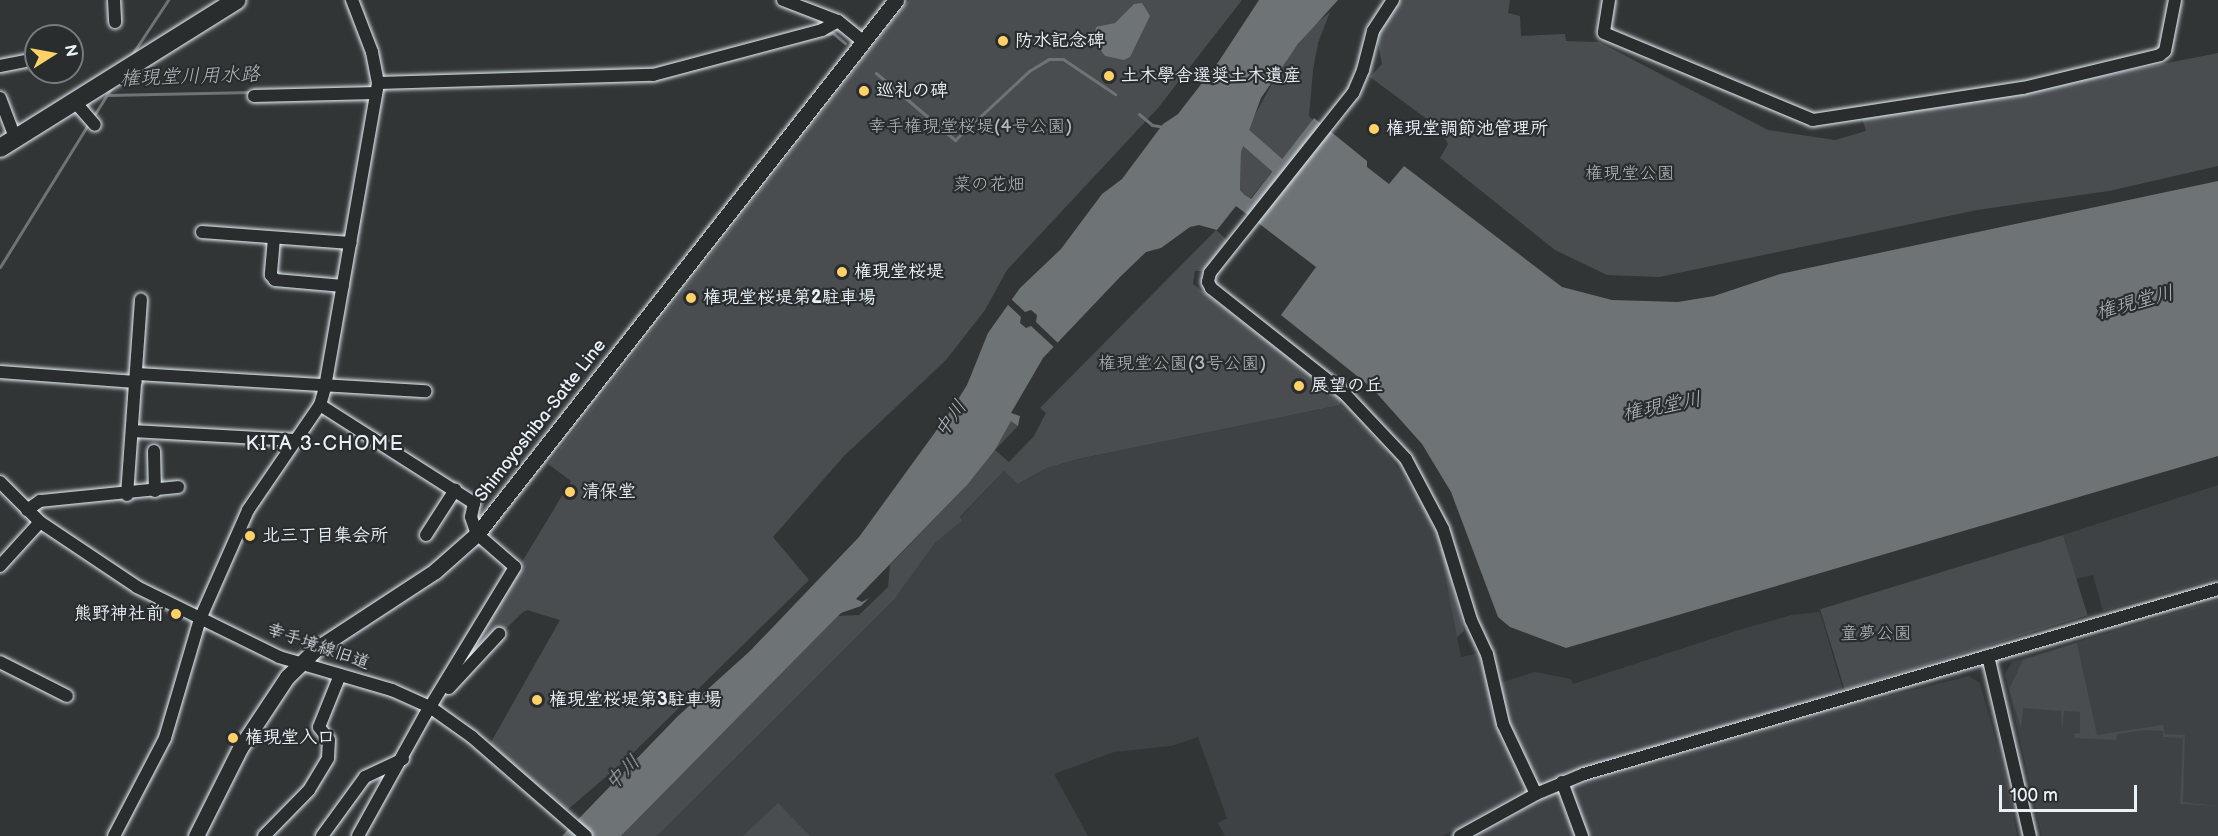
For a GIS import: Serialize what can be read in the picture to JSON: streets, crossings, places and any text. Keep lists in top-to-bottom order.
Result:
{
  "streets": {
    "main road": ["Shimoyoshiba-Satte Line"],
    "street": ["幸手境線旧道"]
  },
  "crossings": [
    ["Shimoyoshiba-Satte Line", "幸手境線旧道"]
  ],
  "districts": ["KITA 3-CHOME"],
  "water": ["権現堂川用水路", "権現堂川", "中川"],
  "parks": [
    "幸手権現堂桜堤(4号公園)",
    "権現堂公園",
    "菜の花畑",
    "権現堂公園(3号公園)",
    "童夢公園"
  ],
  "places": [
    "防水記念碑",
    "土木學舎選奨土木遺産",
    "巡礼の碑",
    "権現堂調節池管理所",
    "権現堂桜堤",
    "権現堂桜堤第2駐車場",
    "展望の丘",
    "清保堂",
    "北三丁目集会所",
    "熊野神社前",
    "権現堂桜堤第3駐車場",
    "権現堂入口"
  ],
  "scale_bar": "100 m",
  "north": "right"
}
